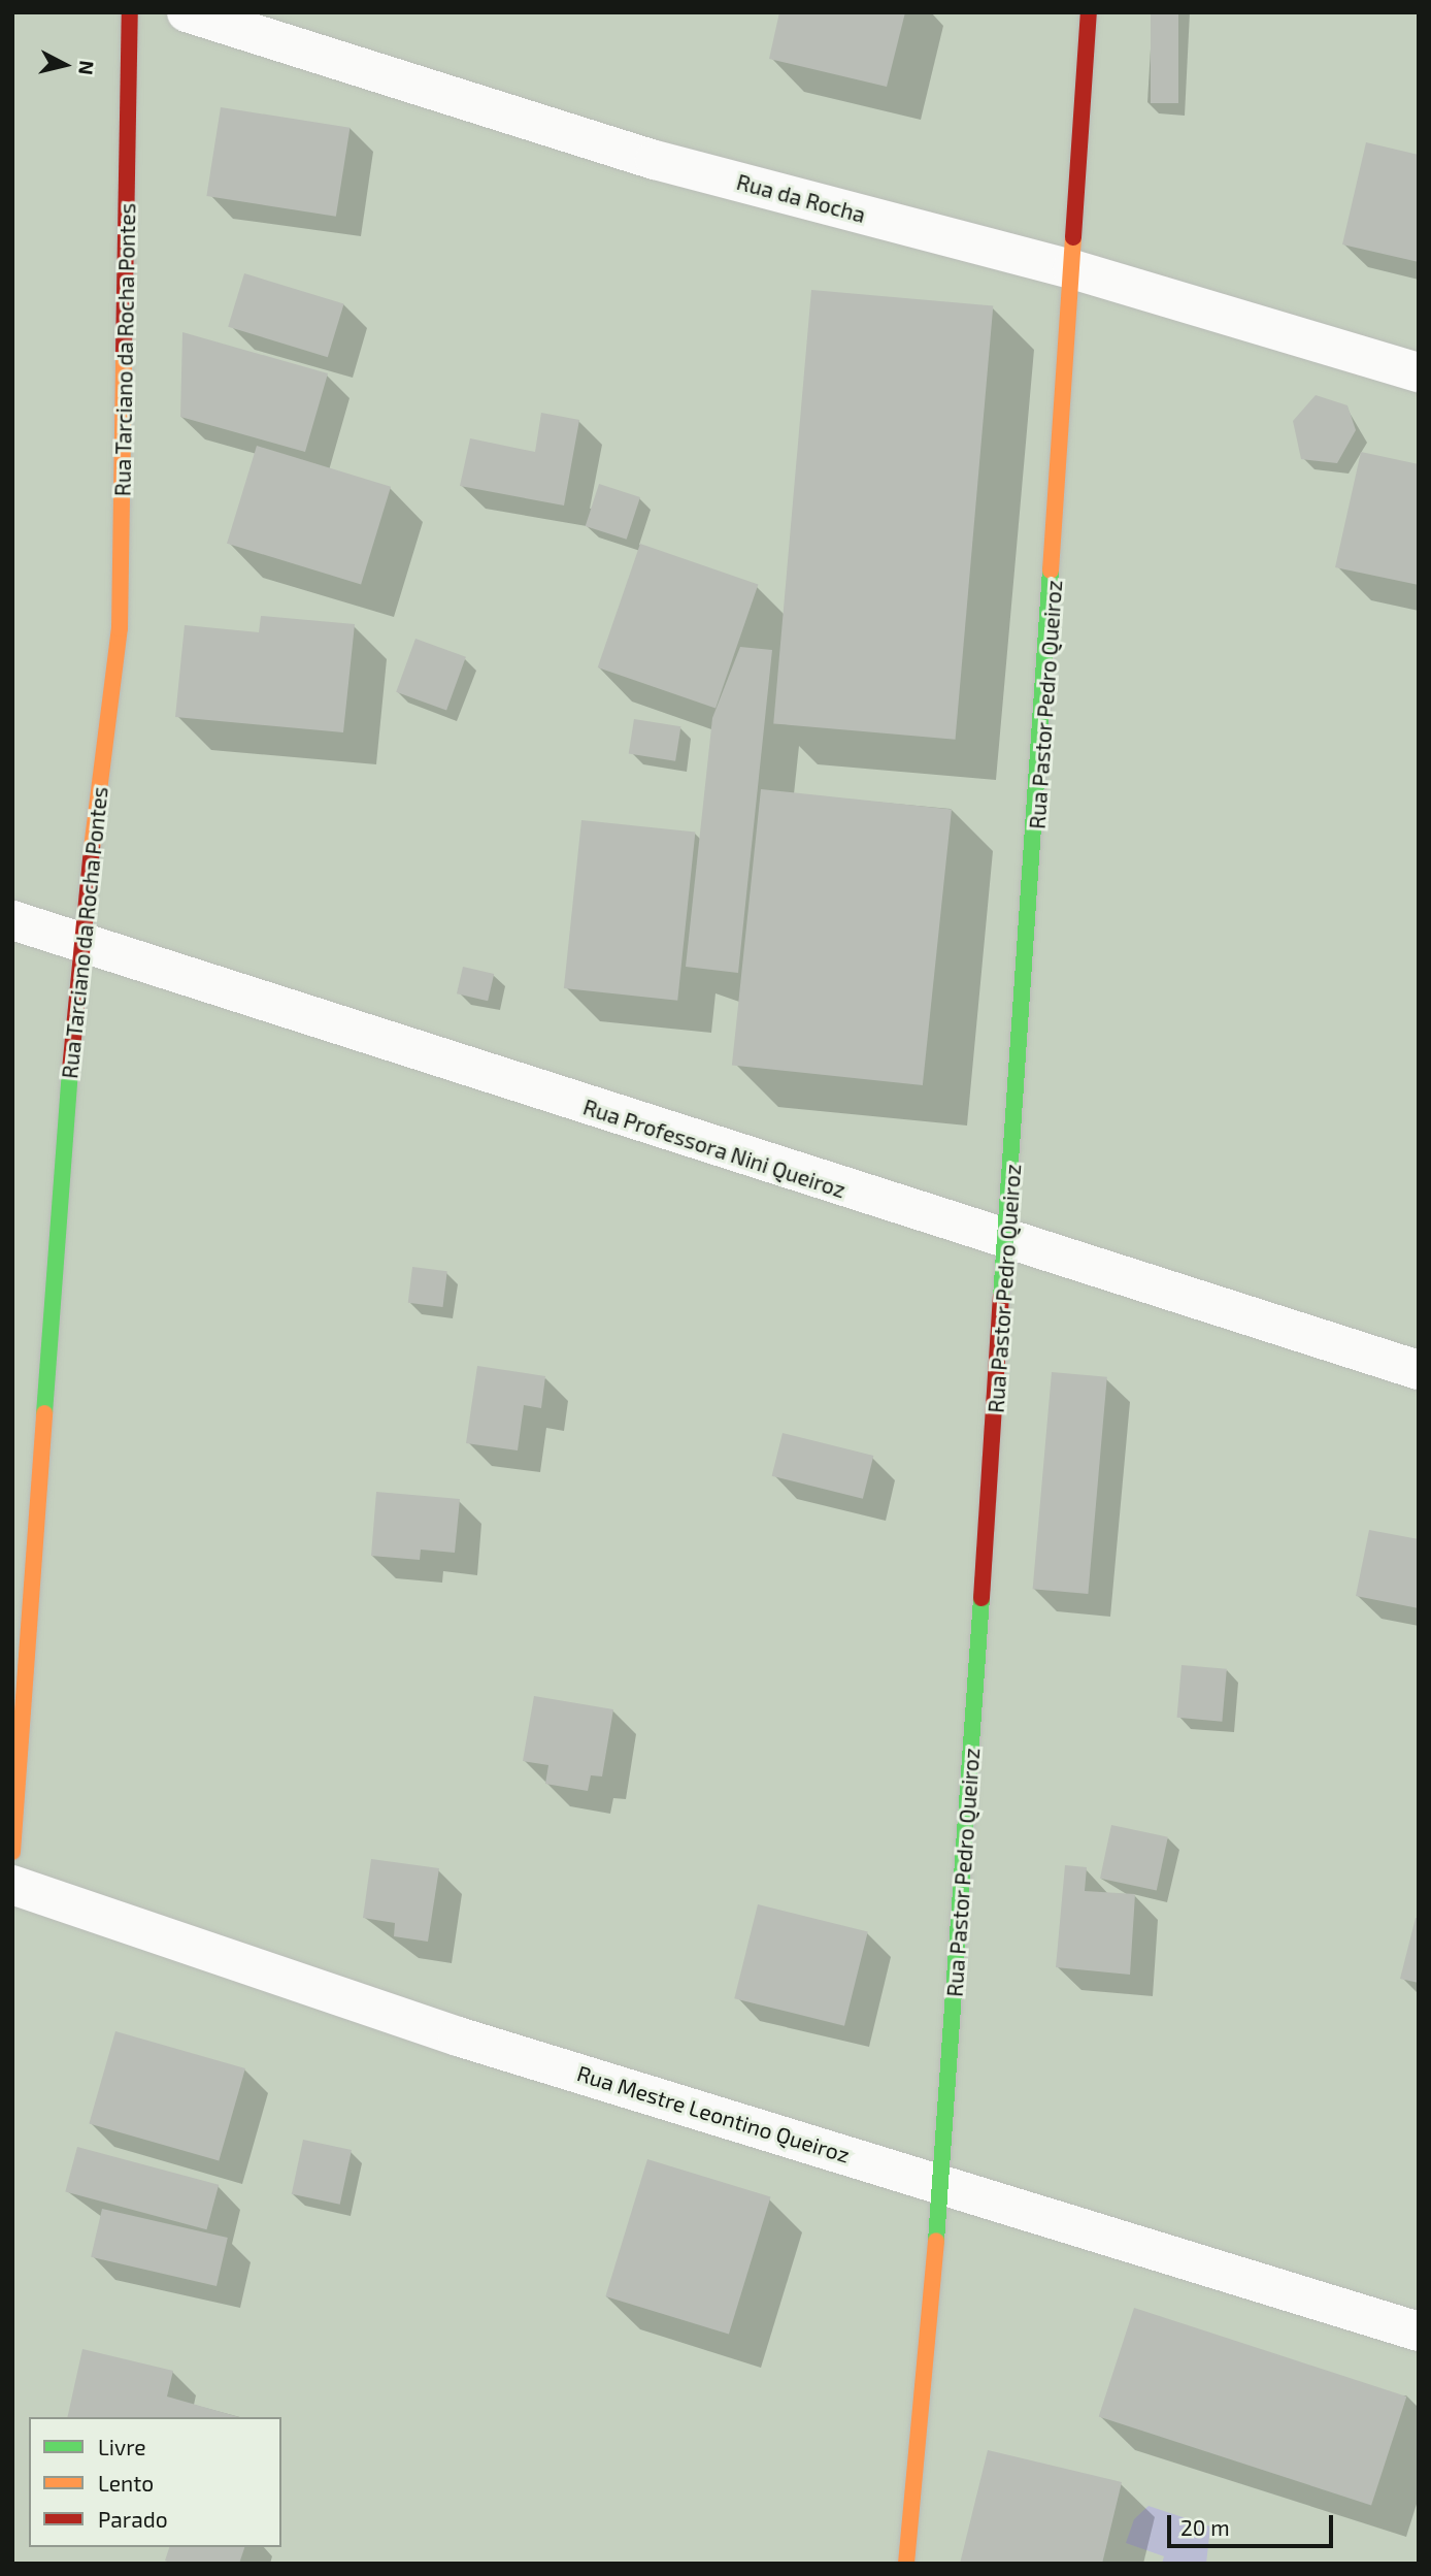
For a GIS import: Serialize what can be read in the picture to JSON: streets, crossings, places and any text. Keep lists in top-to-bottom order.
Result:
{
  "streets": {
    "street": [
      "Rua da Rocha",
      "Rua Tarciano da Rocha Pontes",
      "Rua Pastor Pedro Queiroz",
      "Rua Professora Nini Queiroz",
      "Rua Mestre Leontino Queiroz"
    ]
  },
  "crossings": [
    ["Rua da Rocha", "Rua Pastor Pedro Queiroz"],
    ["Rua Tarciano da Rocha Pontes", "Rua Professora Nini Queiroz"],
    ["Rua Pastor Pedro Queiroz", "Rua Professora Nini Queiroz"],
    ["Rua Pastor Pedro Queiroz", "Rua Mestre Leontino Queiroz"]
  ],
  "legend": ["Livre", "Lento", "Parado"],
  "scale_bar": "20 m",
  "north": "right"
}
